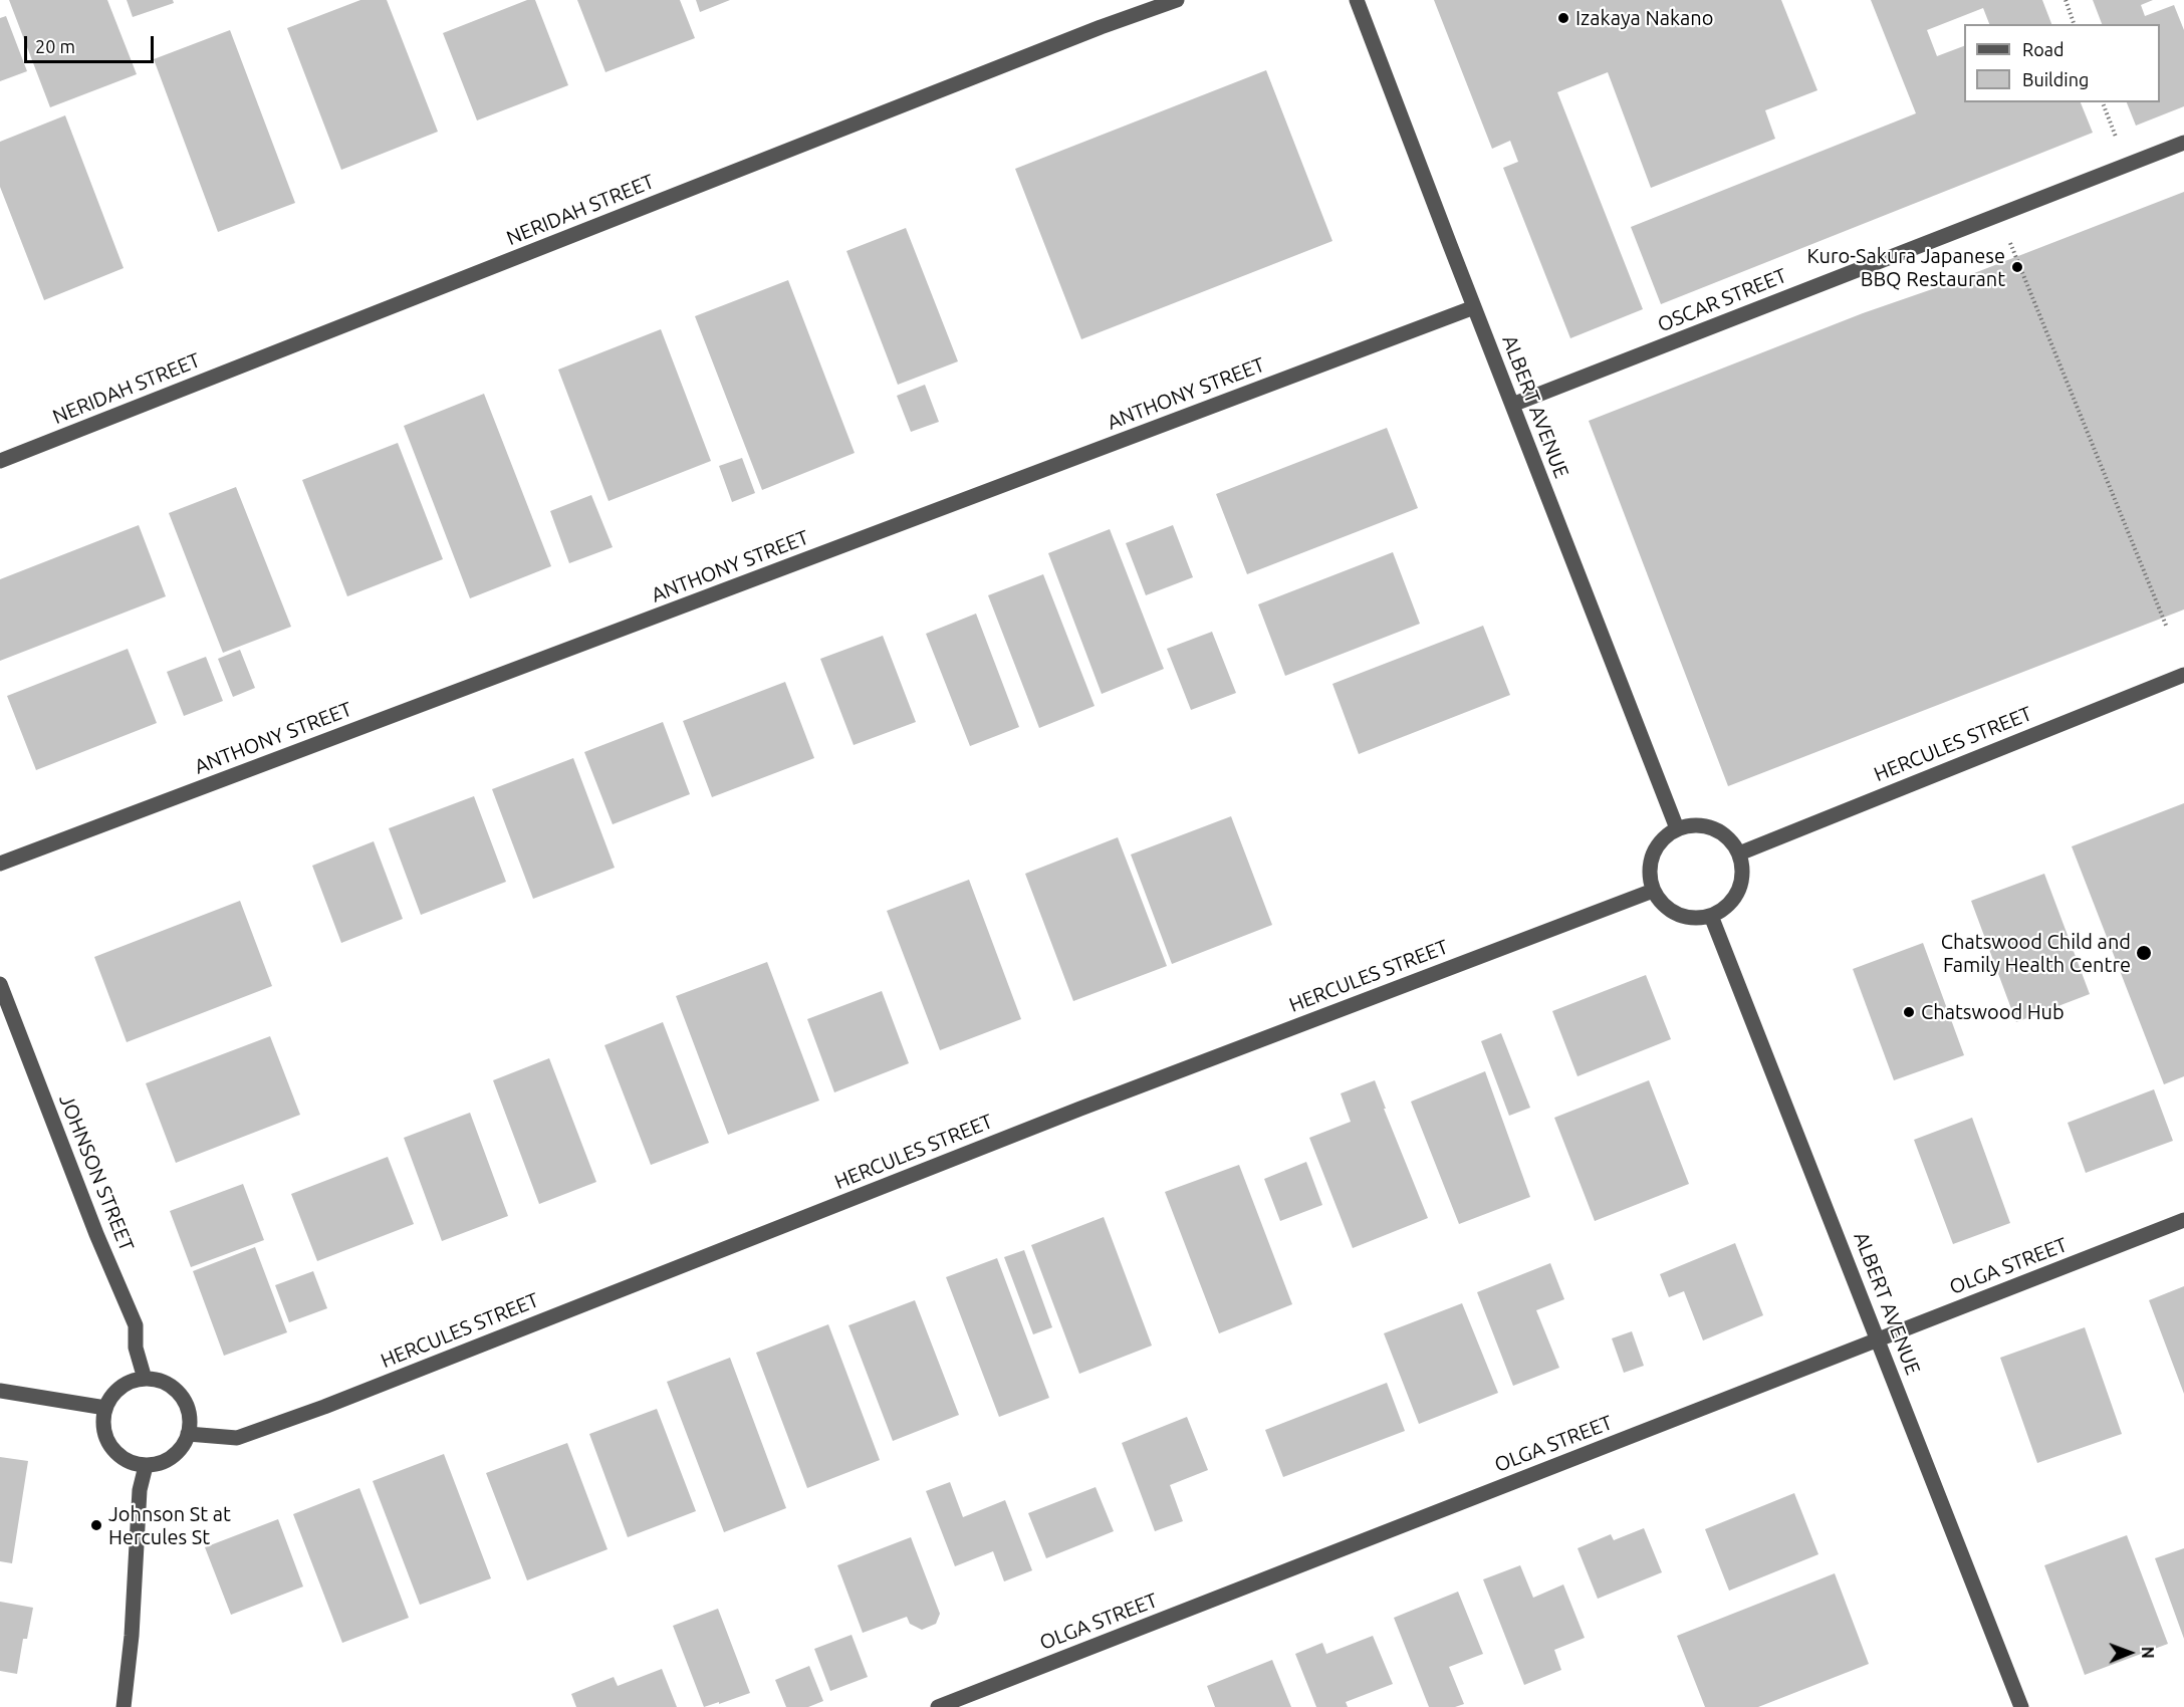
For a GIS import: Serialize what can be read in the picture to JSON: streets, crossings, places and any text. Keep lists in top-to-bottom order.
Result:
{
  "streets": {
    "street": [
      "NERIDAH STREET",
      "OSCAR STREET",
      "ANTHONY STREET",
      "ALBERT AVENUE",
      "HERCULES STREET",
      "JOHNSON STREET",
      "OLGA STREET"
    ]
  },
  "crossings": [
    ["OSCAR STREET", "ALBERT AVENUE"],
    ["ANTHONY STREET", "ALBERT AVENUE"],
    ["ALBERT AVENUE", "HERCULES STREET"],
    ["ALBERT AVENUE", "OLGA STREET"],
    ["HERCULES STREET", "JOHNSON STREET"]
  ],
  "places": [
    "Izakaya Nakano",
    "Kuro-Sakura Japanese BBQ Restaurant",
    "Chatswood Child and Family Health Centre",
    "Chatswood Hub",
    "Johnson St at Hercules St"
  ],
  "legend": ["Road", "Building"],
  "scale_bar": "20 m",
  "north": "right"
}
